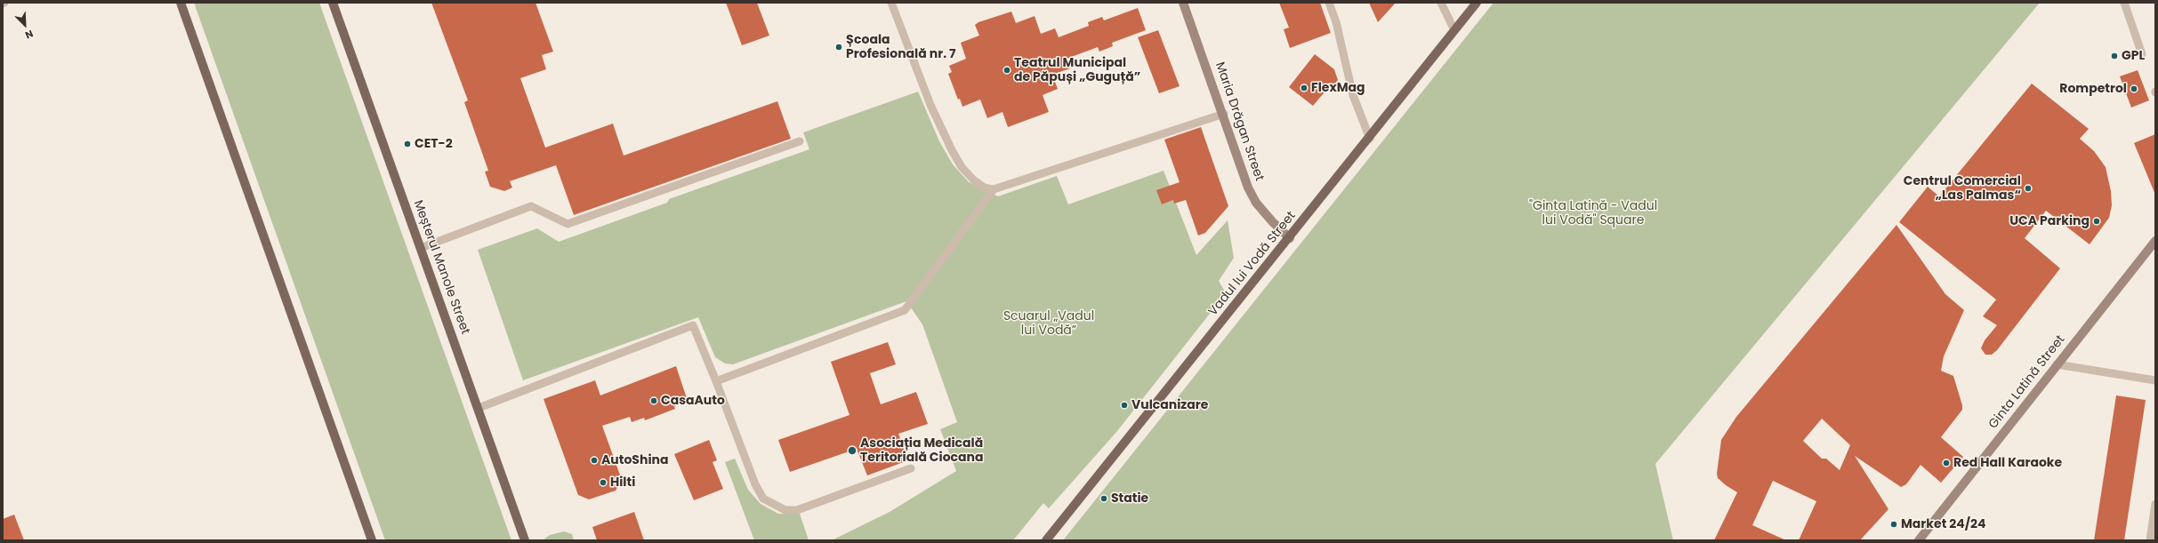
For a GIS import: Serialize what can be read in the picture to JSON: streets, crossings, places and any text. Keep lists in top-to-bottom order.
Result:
{
  "streets": {
    "main road": ["Vadul lui Vodă Street", "Meșterul Manole Street"],
    "street": ["Maria Drăgan Street", "Ginta Latină Street"]
  },
  "crossings": [
    ["Maria Drăgan Street", "Vadul lui Vodă Street"]
  ],
  "parks": ["\"Ginta Latină - Vadul lui Vodă\" Square", "Scuarul „Vadul lui Vodă”"],
  "places": [
    "Școala Profesională nr. 7",
    "GPL",
    "Teatrul Municipal de Păpuși „Guguță”",
    "FlexMag",
    "Rompetrol",
    "CET-2",
    "Centrul Comercial „Las Palmas“",
    "UCA Parking",
    "CasaAuto",
    "Vulcanizare",
    "Asociația Medicală Teritorială Ciocana",
    "AutoShina",
    "Red Hall Karaoke",
    "Hilti",
    "Statie",
    "Market 24/24"
  ],
  "north": "bottom right"
}
